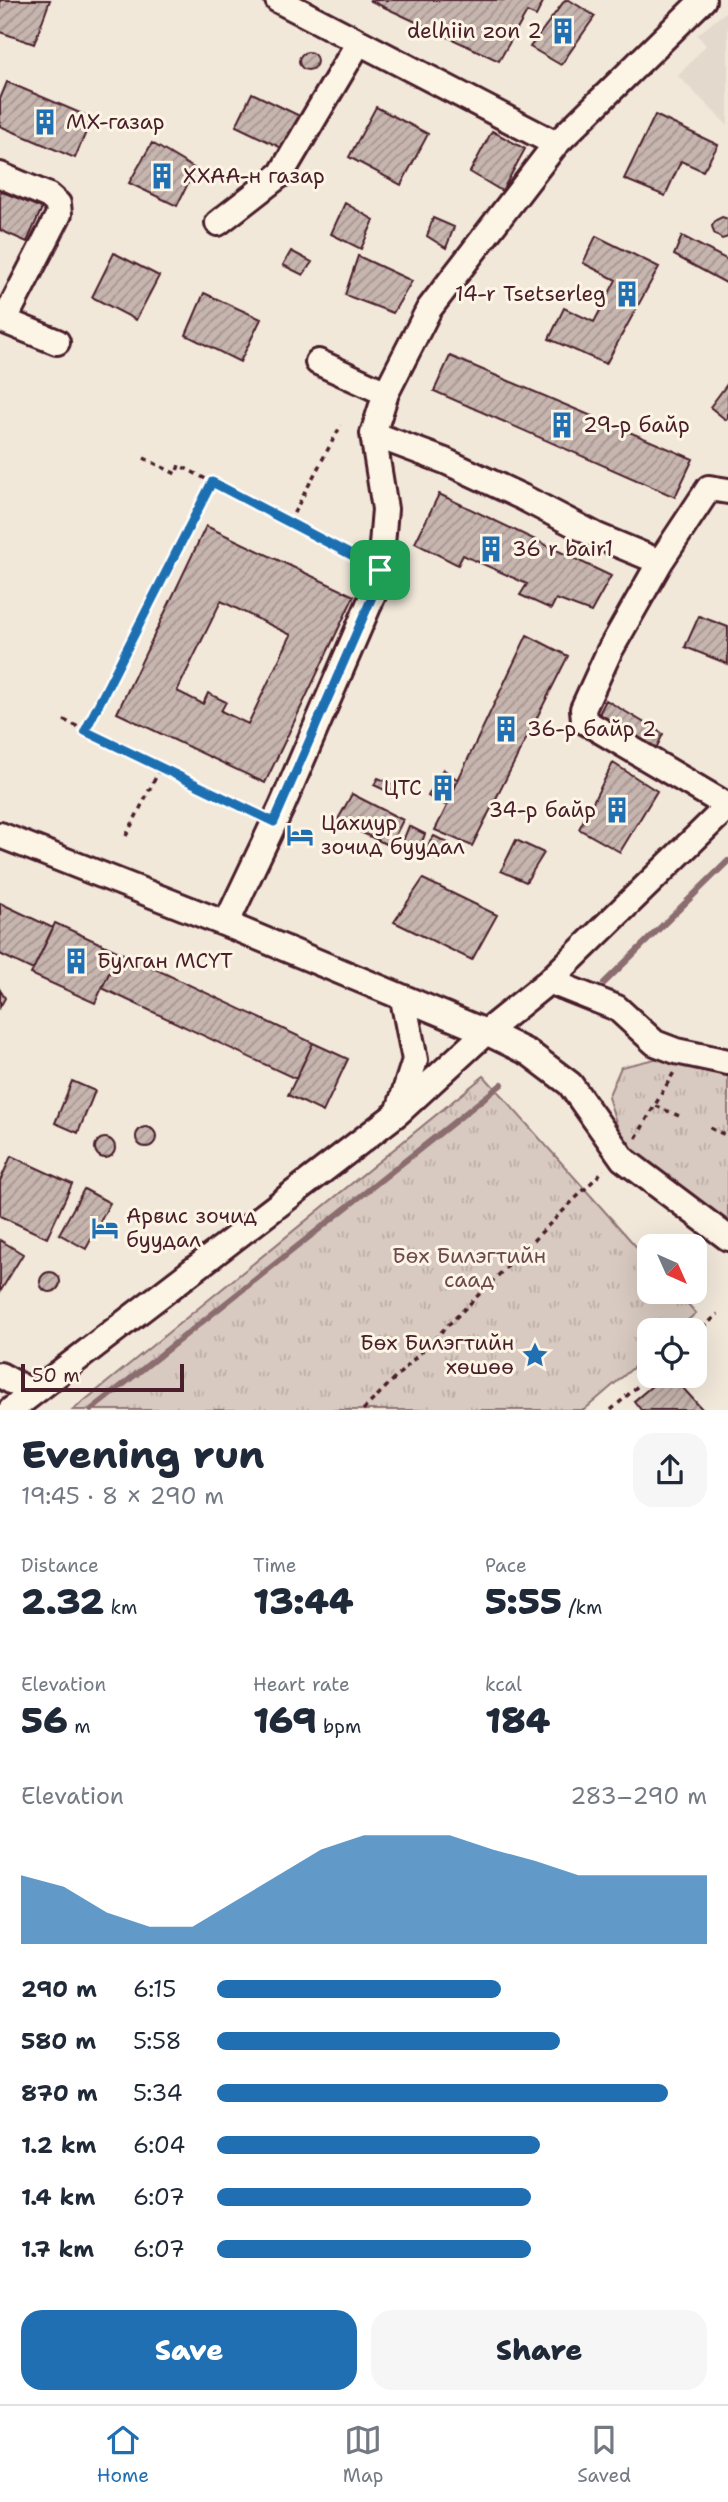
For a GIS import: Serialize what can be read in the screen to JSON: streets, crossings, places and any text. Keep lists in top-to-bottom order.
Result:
{
  "parks": ["Бөх Билэгтийн саад"],
  "places": {
    "building": [
      "delhiin zon 2",
      "МХ-газар",
      "ХХАА-н газар",
      "14-r Tsetserleg",
      "29-р байр",
      "36 r bair1",
      "36-р байр 2",
      "ЦТС",
      "34-р байр",
      "Булган МСҮТ"
    ],
    "hotel": ["Цахиур зочид буудал", "Арвис зочид буудал"],
    "place": ["Бөх Билэгтийн хөшөө"]
  },
  "scale_bar": "50 m",
  "north": "bottom right",
  "page": {
    "scale": "50 m",
    "heading": ["Evening run", "19:45 · 8 × 290 m"],
    "stats": [
      ["Distance", "2.32 km"],
      ["Time", "13:44"],
      ["Pace", "5:55 /km"],
      ["Elevation", "56 m"],
      ["Heart rate", "169 bpm"],
      ["kcal", "184"]
    ],
    "chart": ["Elevation", "283–290 m"],
    "list": [
      {
        "name": "290 m",
        "note": "6:15"
      },
      {
        "name": "580 m",
        "note": "5:58"
      },
      {
        "name": "870 m",
        "note": "5:34"
      },
      {
        "name": "1.2 km",
        "note": "6:04"
      },
      {
        "name": "1.4 km",
        "note": "6:07"
      },
      {
        "name": "1.7 km",
        "note": "6:07"
      }
    ],
    "buttons": ["Save", "Share"],
    "tabs": ["Home", "Map", "Saved"]
  }
}
